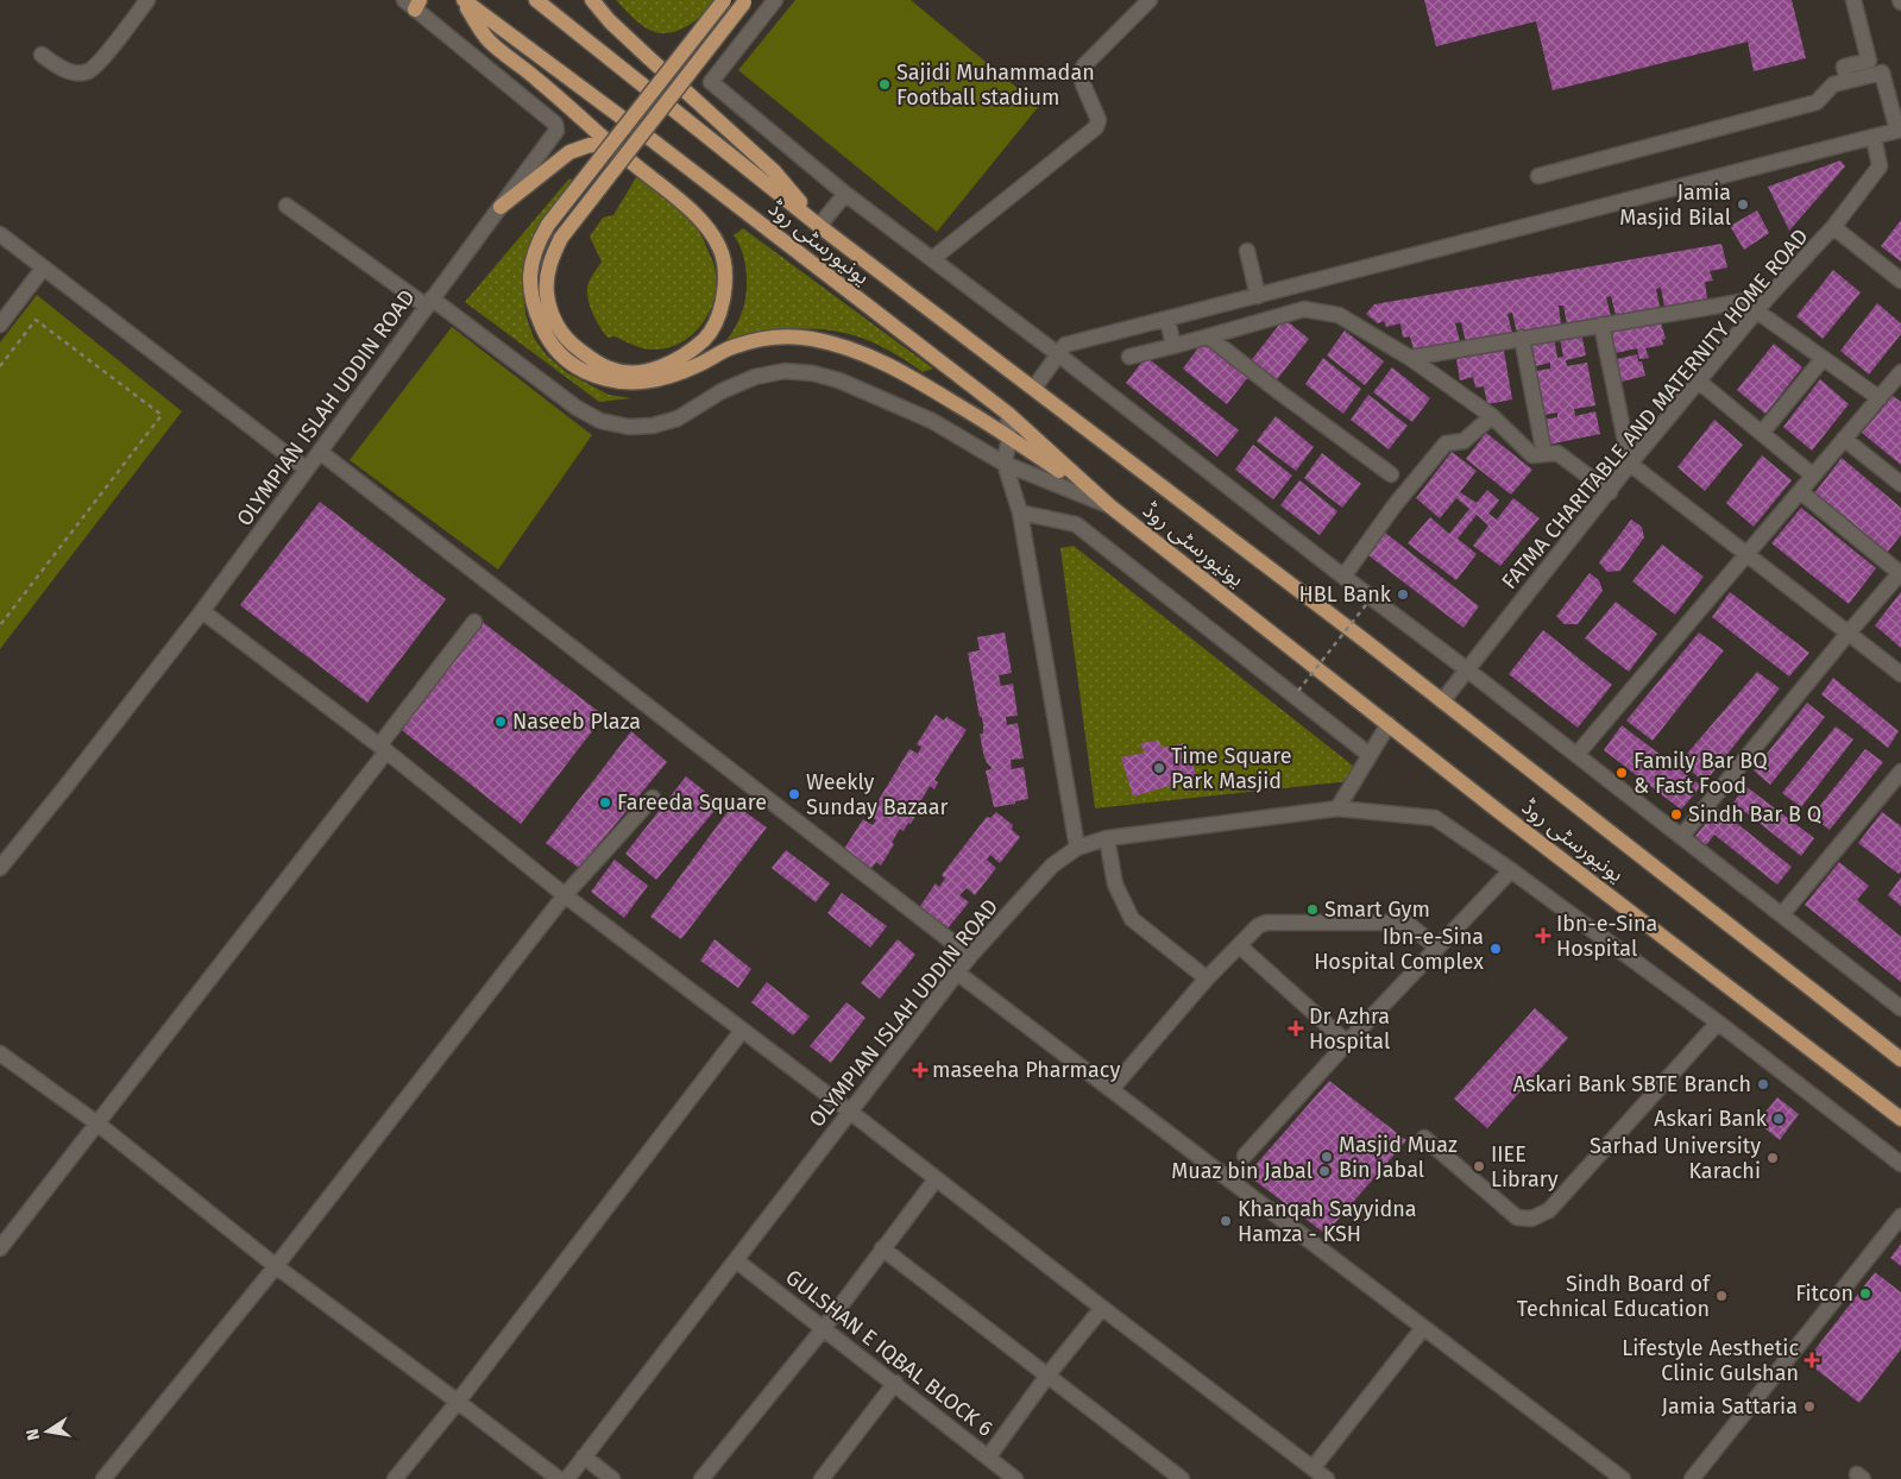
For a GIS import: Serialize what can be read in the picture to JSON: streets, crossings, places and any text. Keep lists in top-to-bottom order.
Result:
{
  "streets": {
    "main road": ["یونیورسٹی روڈ"],
    "street": ["OLYMPIAN ISLAH UDDIN ROAD", "FATMA CHARITABLE AND MATERNITY HOME ROAD", "GULSHAN E IQBAL BLOCK 6"]
  },
  "crossings": [
    ["یونیورسٹی روڈ", "FATMA CHARITABLE AND MATERNITY HOME ROAD"],
    ["OLYMPIAN ISLAH UDDIN ROAD", "GULSHAN E IQBAL BLOCK 6"]
  ],
  "places": {
    "other": [
      "Sajidi Muhammadan Football stadium",
      "Jamia Masjid Bilal",
      "HBL Bank",
      "Naseeb Plaza",
      "Time Square Park Masjid",
      "Family Bar BQ & Fast Food",
      "Weekly Sunday Bazaar",
      "Fareeda Square",
      "Sindh Bar B Q",
      "Smart Gym",
      "Ibn-e-Sina Hospital Complex",
      "Askari Bank SBTE Branch",
      "Askari Bank",
      "Masjid Muaz Bin Jabal",
      "Sarhad University Karachi",
      "IIEE Library",
      "Muaz bin Jabal",
      "Khanqah Sayyidna Hamza - KSH",
      "Fitcon",
      "Sindh Board of Technical Education",
      "Jamia Sattaria"
    ],
    "health": [
      "Ibn-e-Sina Hospital",
      "Dr Azhra Hospital",
      "maseeha Pharmacy",
      "Lifestyle Aesthetic Clinic Gulshan"
    ]
  },
  "north": "left"
}
